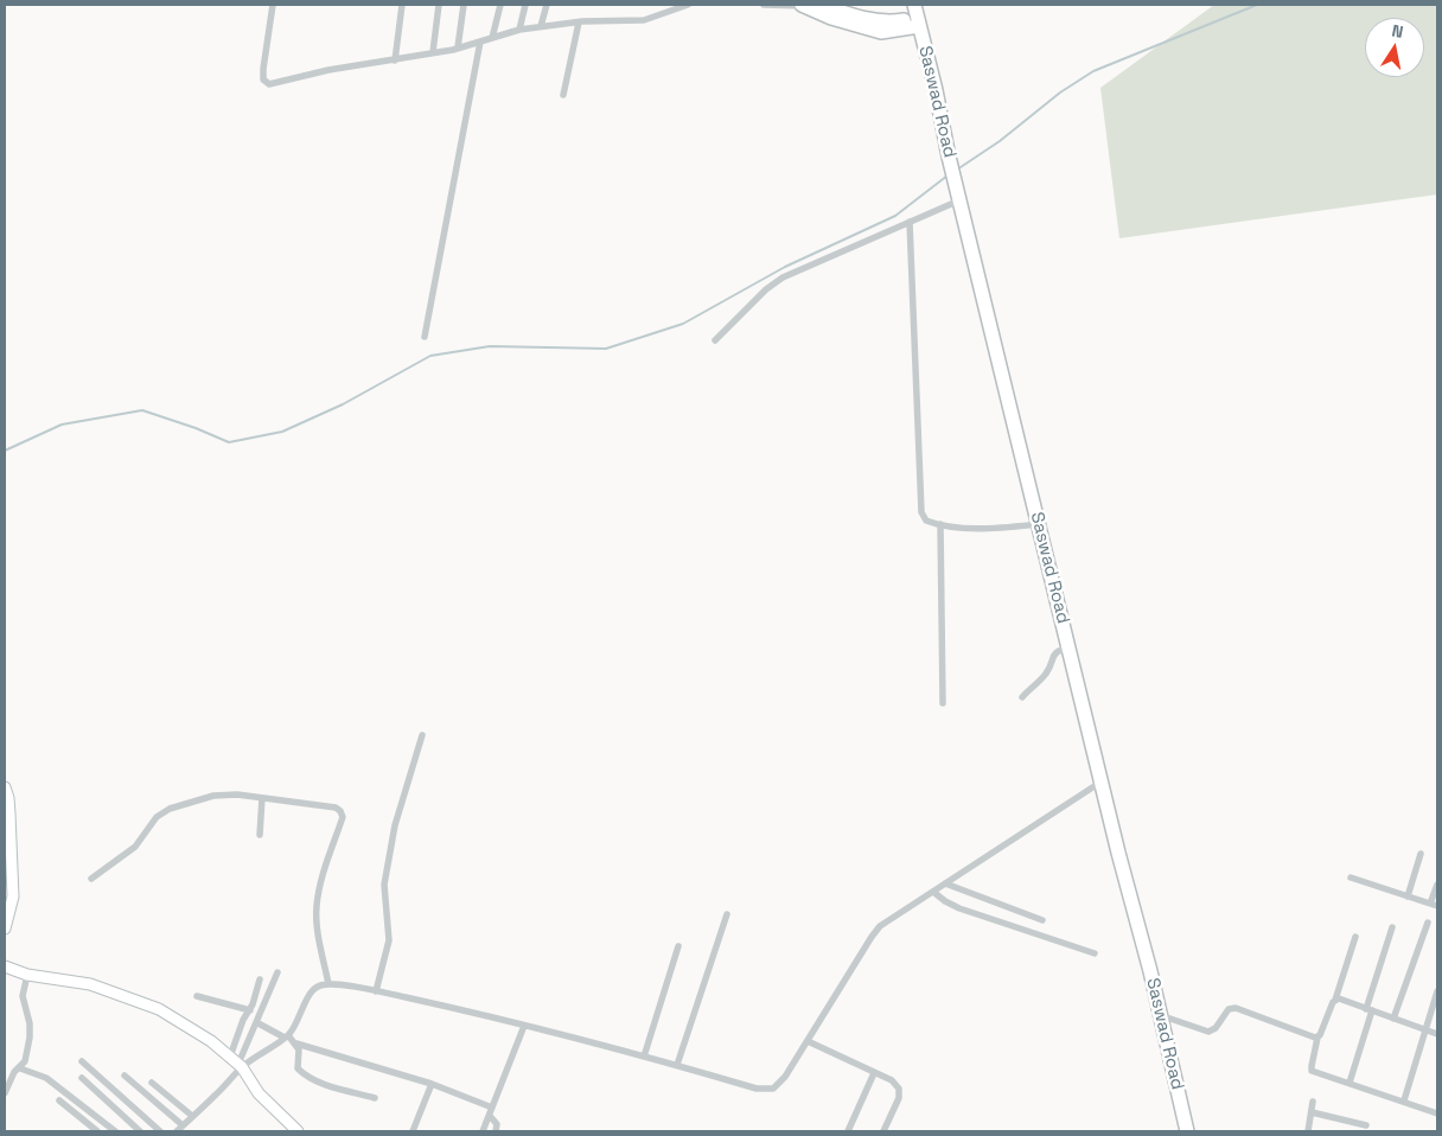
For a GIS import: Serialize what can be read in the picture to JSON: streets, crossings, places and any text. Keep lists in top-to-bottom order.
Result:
{
  "streets": {
    "highway": ["Saswad Road"]
  },
  "north": "top"
}
